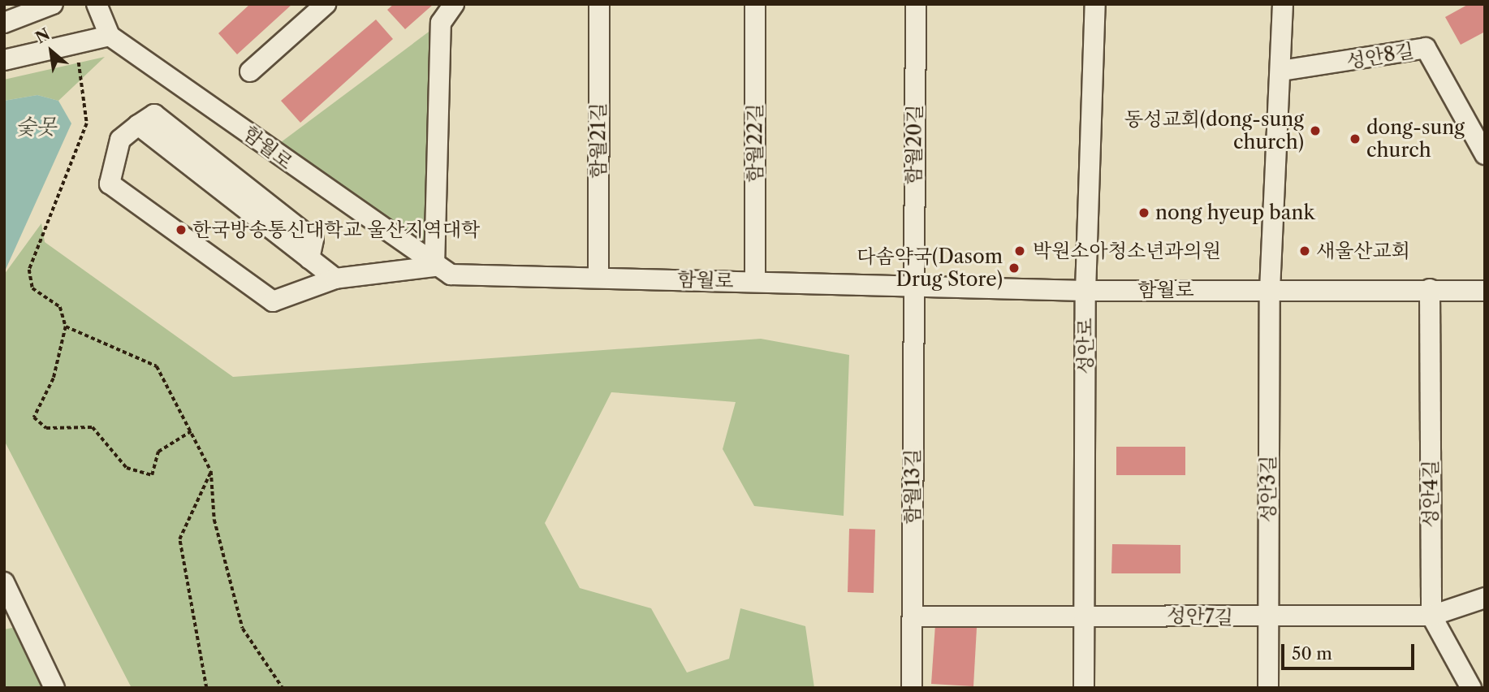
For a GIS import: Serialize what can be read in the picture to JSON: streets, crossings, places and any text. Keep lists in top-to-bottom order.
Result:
{
  "streets": {
    "street": [
      "성안8길",
      "함월21길",
      "함월22길",
      "함월20길",
      "함월로",
      "성안로",
      "함월13길",
      "성안3길",
      "성안4길",
      "성안7길"
    ]
  },
  "crossings": [
    ["함월21길", "함월로"],
    ["함월22길", "함월로"],
    ["함월20길", "함월로"],
    ["함월20길", "함월13길"],
    ["함월로", "성안로"],
    ["함월로", "함월13길"],
    ["함월로", "성안3길"],
    ["함월로", "성안4길"],
    ["성안로", "성안7길"],
    ["함월13길", "성안7길"],
    ["성안3길", "성안7길"],
    ["성안4길", "성안7길"]
  ],
  "water": ["숯못"],
  "places": [
    "동성교회(dong-sung church)",
    "dong-sung church",
    "nong hyeup bank",
    "한국방송통신대학교 울산지역대학",
    "박원소아청소년과의원",
    "새울산교회",
    "다솜약국(Dasom Drug Store)"
  ],
  "scale_bar": "50 m",
  "north": "top left"
}
